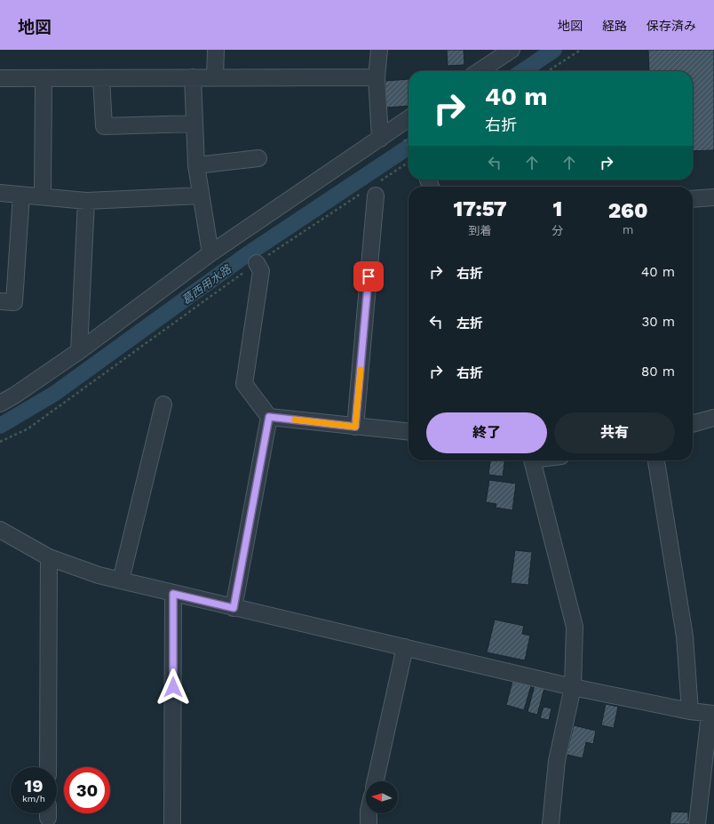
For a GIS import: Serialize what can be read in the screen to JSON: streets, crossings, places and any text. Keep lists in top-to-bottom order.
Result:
{
  "water": ["葛西用水路"],
  "north": "left",
  "page": {
    "header": "地図",
    "nav": ["地図", "経路", "保存済み"],
    "turn": ["40 m", "右折"],
    "eta": [
      "17:57",
      "到着",
      "1",
      "分",
      "260",
      "m"
    ],
    "list": [
      {
        "name": "右折",
        "value": "40 m"
      },
      {
        "name": "左折",
        "value": "30 m"
      },
      {
        "name": "右折",
        "value": "80 m"
      }
    ],
    "buttons": ["終了", "共有"],
    "speed": "19 km/h",
    "limit": "30"
  }
}
